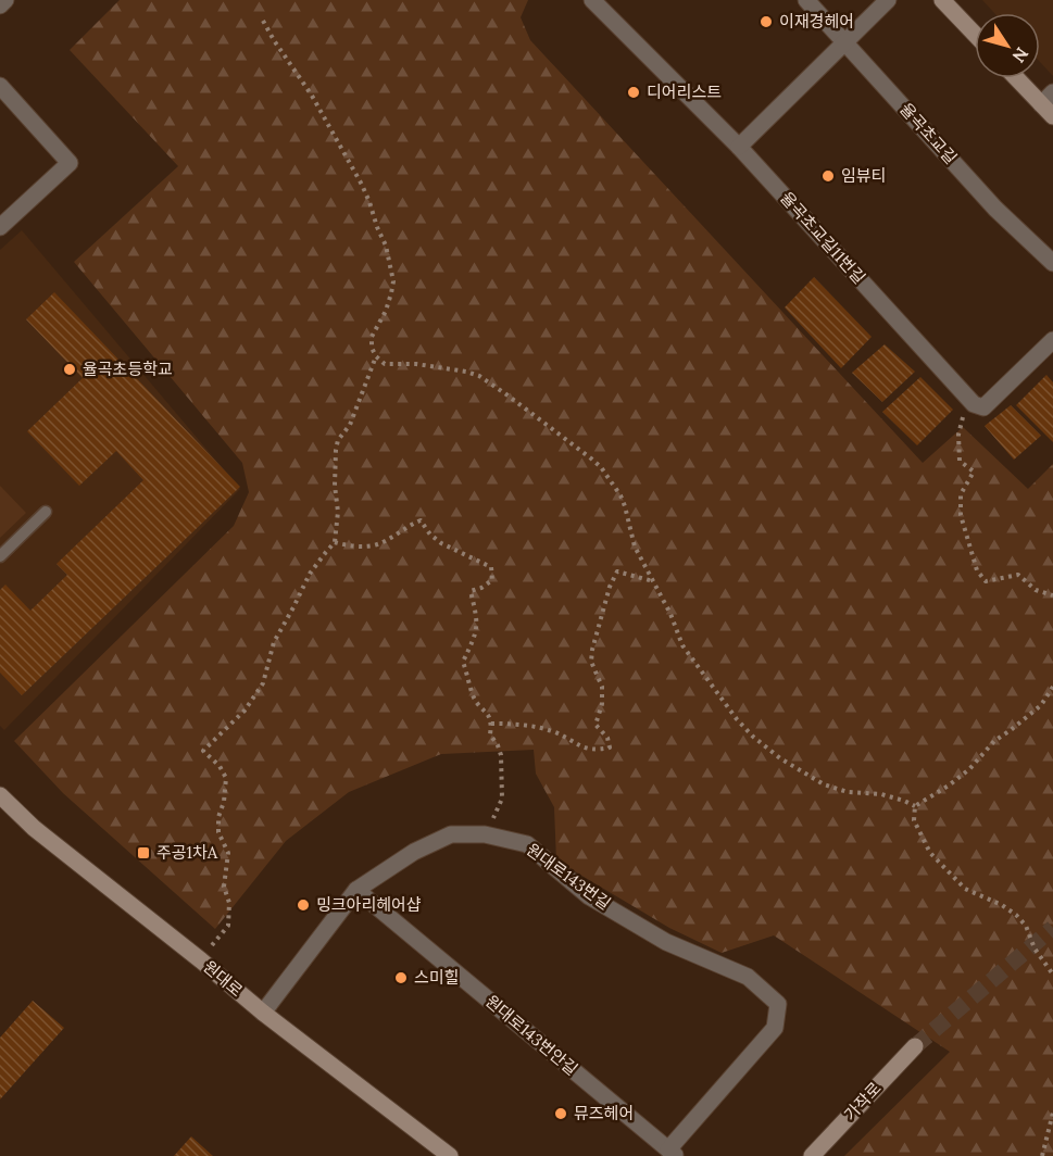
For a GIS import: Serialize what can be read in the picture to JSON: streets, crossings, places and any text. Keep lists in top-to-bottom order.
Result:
{
  "streets": {
    "street": [
      "율곡초교길",
      "율곡초교길11번길",
      "원대로143번길",
      "원대로",
      "원대로143번안길",
      "가작로"
    ]
  },
  "crossings": [
    ["원대로143번길", "원대로"],
    ["원대로143번길", "원대로143번안길"]
  ],
  "places": {
    "other": [
      "이재경헤어",
      "디어리스트",
      "임뷰티",
      "율곡초등학교",
      "밍크아리헤어샵",
      "스미힐",
      "뮤즈헤어"
    ],
    "transit": ["주공1차A"]
  },
  "north": "bottom right"
}
